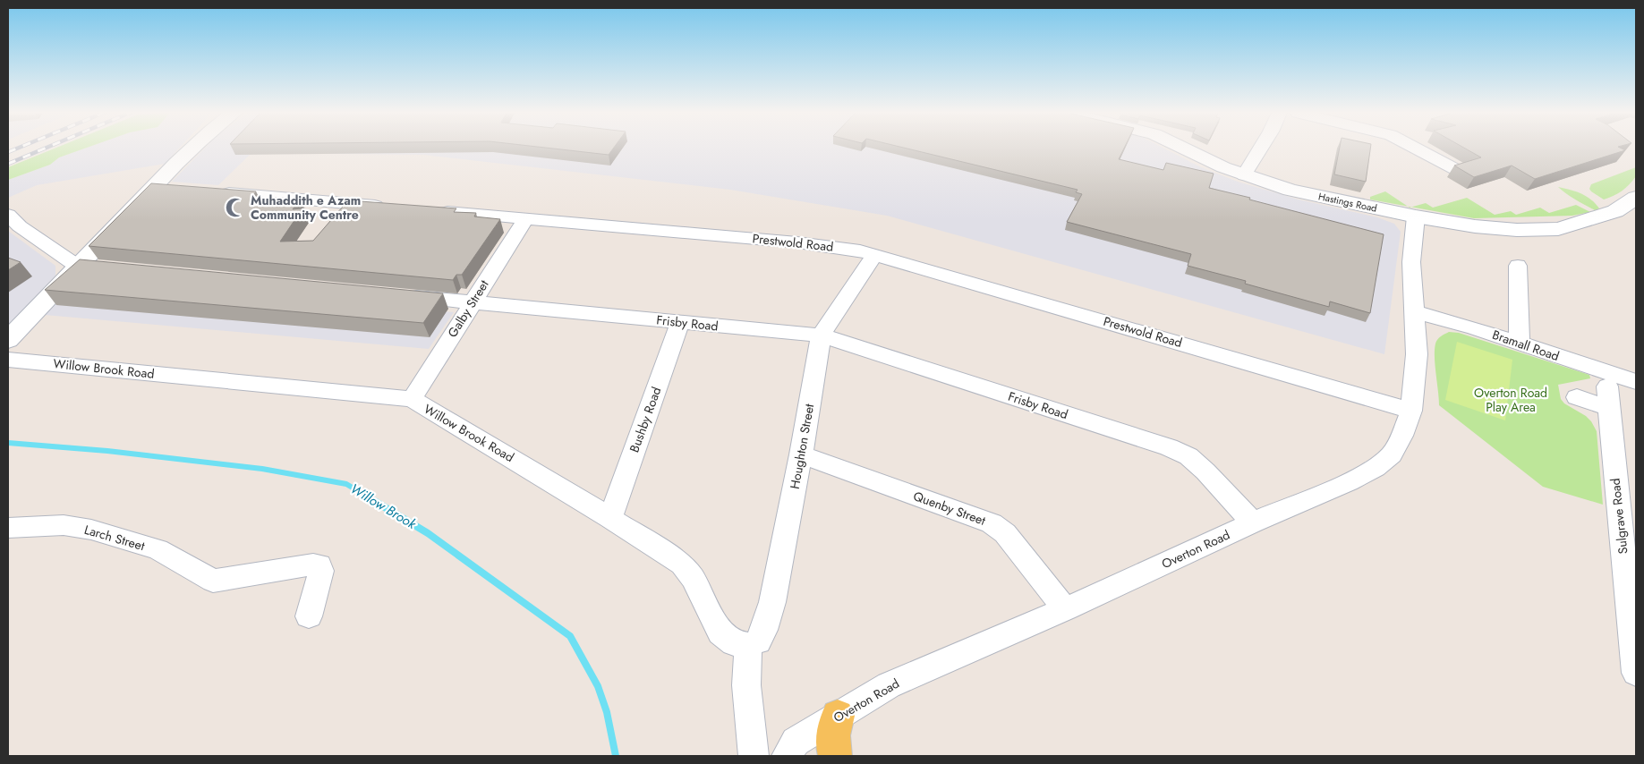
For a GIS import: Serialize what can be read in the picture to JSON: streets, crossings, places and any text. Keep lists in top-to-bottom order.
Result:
{
  "streets": {
    "street": [
      "Hastings Road",
      "Prestwold Road",
      "Galby Street",
      "Frisby Road",
      "Bramall Road",
      "Willow Brook Road",
      "Bushby Road",
      "Houghton Street",
      "Quenby Street",
      "Sulgrave Road",
      "Larch Street",
      "Overton Road"
    ]
  },
  "crossings": [
    ["Hastings Road", "Overton Road"],
    ["Prestwold Road", "Galby Street"],
    ["Prestwold Road", "Houghton Street"],
    ["Prestwold Road", "Overton Road"],
    ["Galby Street", "Frisby Road"],
    ["Galby Street", "Willow Brook Road"],
    ["Frisby Road", "Bushby Road"],
    ["Frisby Road", "Houghton Street"],
    ["Frisby Road", "Overton Road"],
    ["Bramall Road", "Overton Road"],
    ["Willow Brook Road", "Bushby Road"],
    ["Willow Brook Road", "Houghton Street"],
    ["Houghton Street", "Quenby Street"],
    ["Quenby Street", "Overton Road"]
  ],
  "water": ["Willow Brook"],
  "parks": ["Overton Road Play Area"],
  "places": {
    "mosque": ["Muhaddith e Azam Community Centre"]
  }
}
